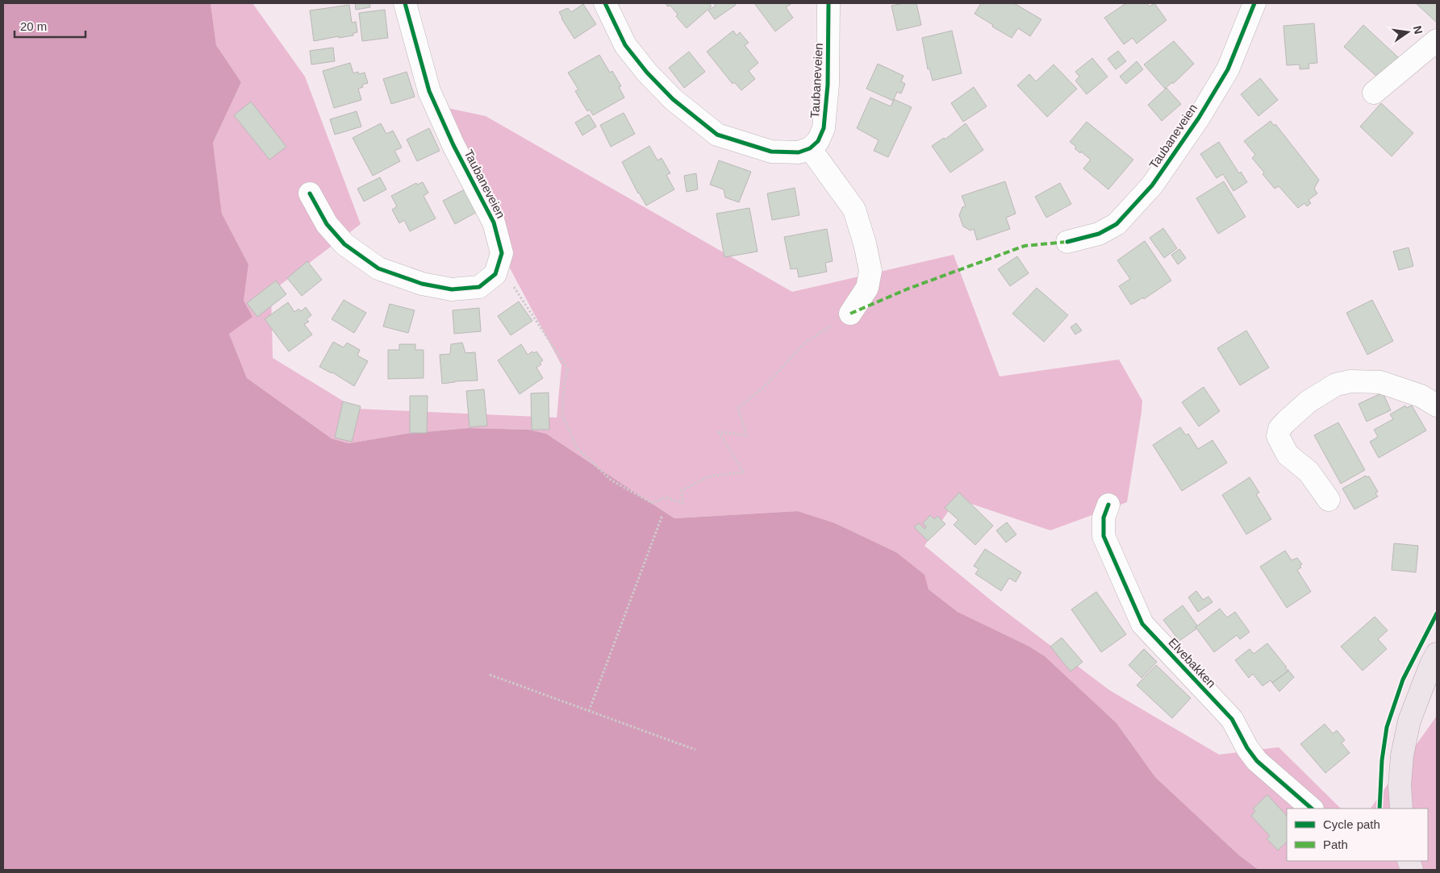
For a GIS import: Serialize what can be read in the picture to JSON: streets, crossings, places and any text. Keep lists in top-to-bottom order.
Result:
{
  "streets": {
    "street": ["Taubaneveien", "Elvebakken"]
  },
  "legend": ["Cycle path", "Path"],
  "scale_bar": "20 m",
  "north": "right"
}
